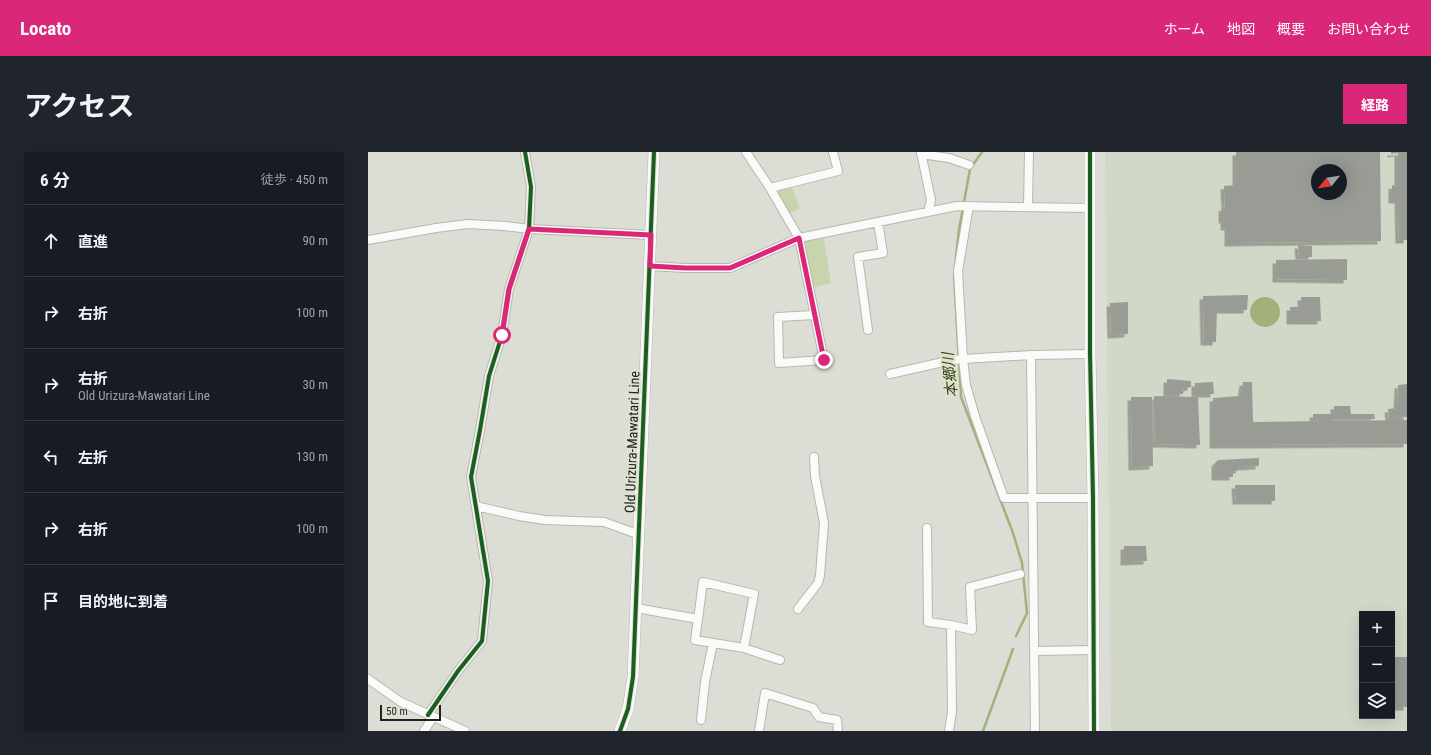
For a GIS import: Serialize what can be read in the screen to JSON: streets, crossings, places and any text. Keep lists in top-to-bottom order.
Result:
{
  "streets": {
    "street": ["Old Urizura-Mawatari Line"]
  },
  "water": ["本郷川"],
  "scale_bar": "50 m",
  "north": "bottom left",
  "page": {
    "header": "Locato",
    "nav": [
      "ホーム",
      "地図",
      "概要",
      "お問い合わせ"
    ],
    "title": "アクセス",
    "buttons": "経路",
    "heading": ["6 分", "徒歩 · 450 m"],
    "list": [
      ["直進", "90 m"],
      ["右折", "100 m"],
      ["右折", "Old Urizura-Mawatari Line", "30 m"],
      ["左折", "130 m"],
      ["右折", "100 m"],
      "目的地に到着"
    ],
    "map_buttons": ["+", "−"],
    "scale": "50 m"
  }
}
